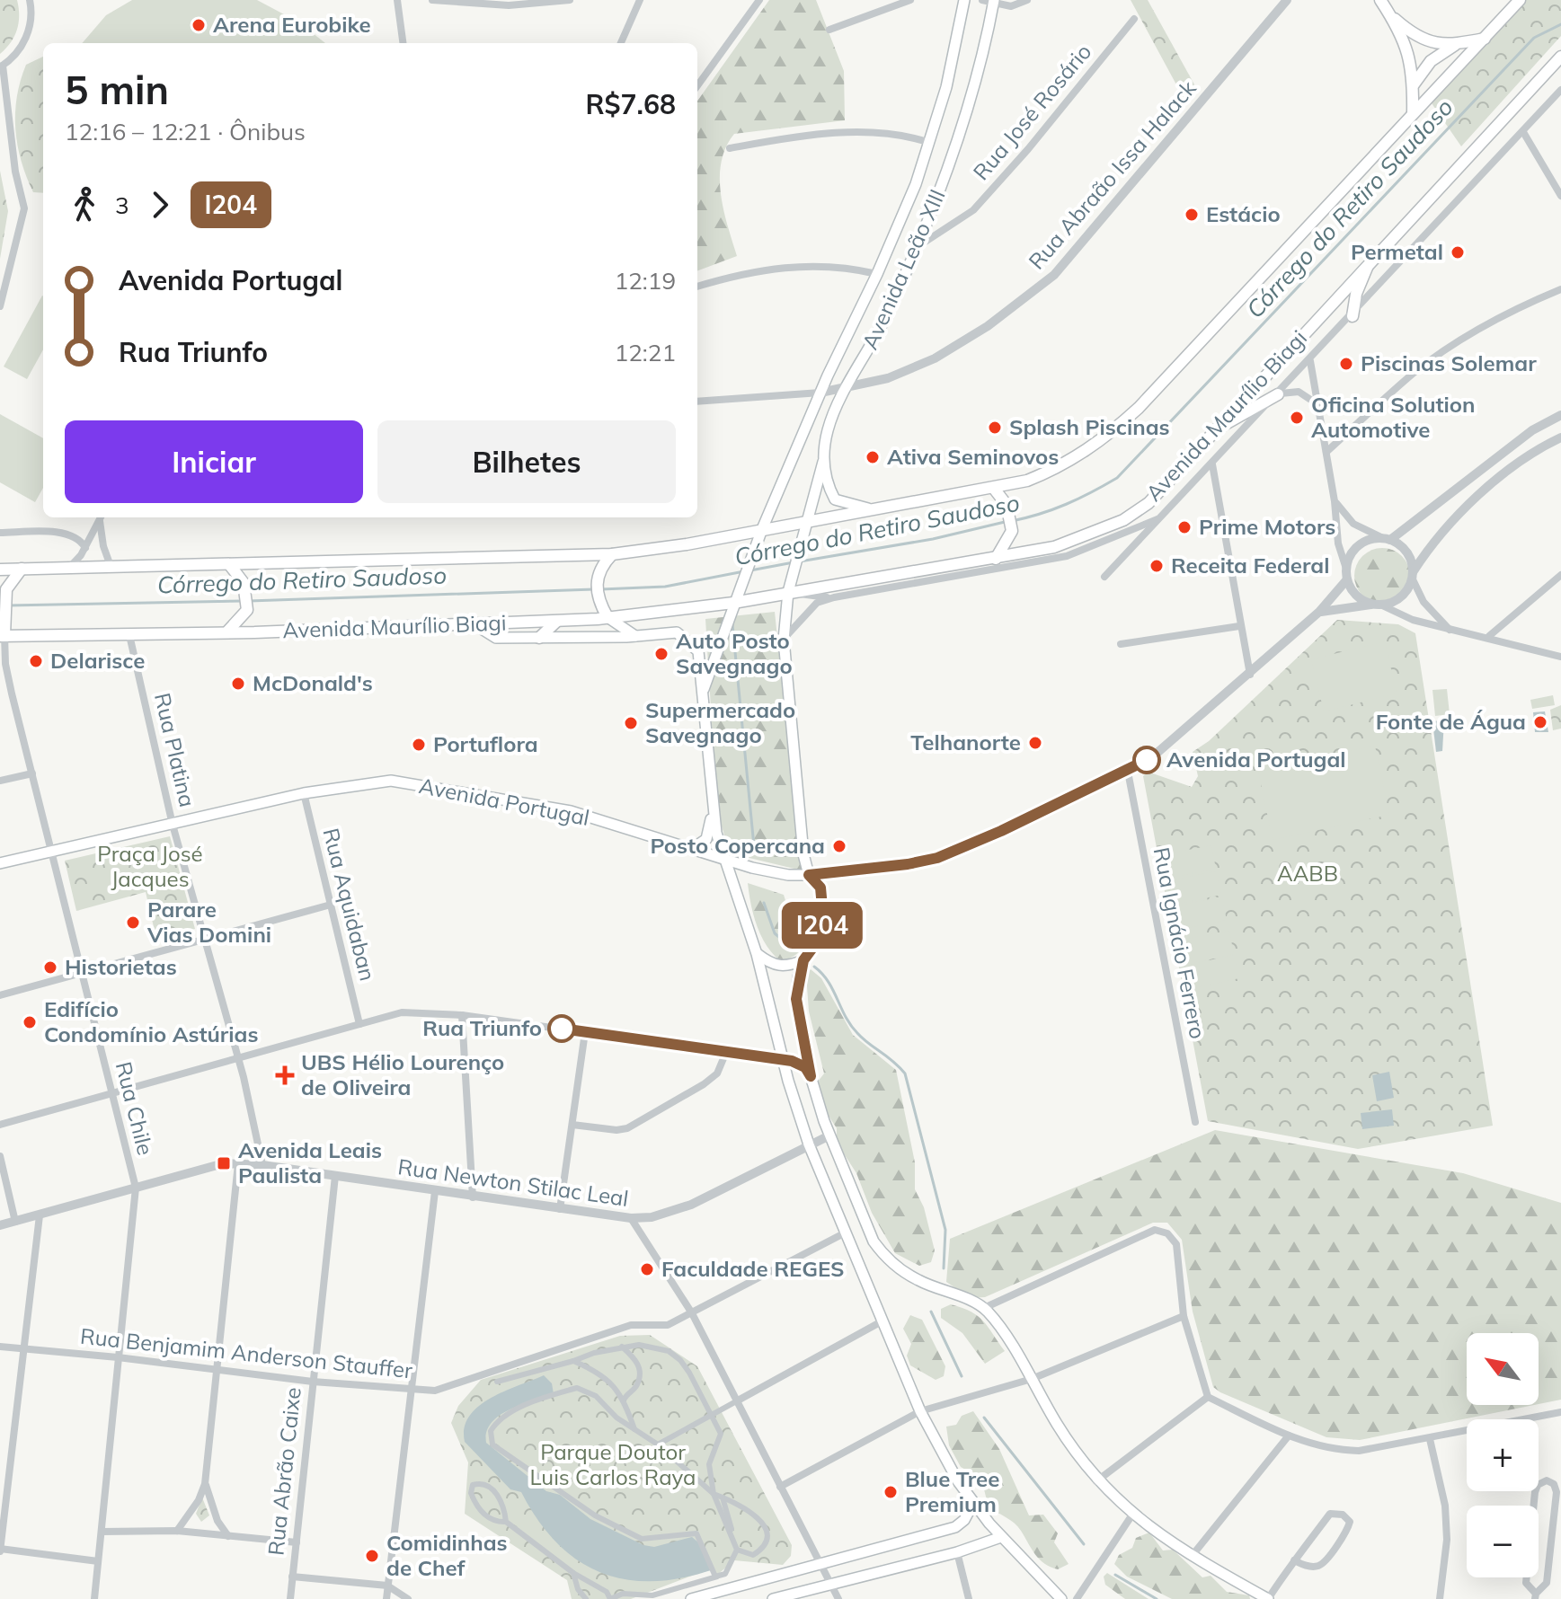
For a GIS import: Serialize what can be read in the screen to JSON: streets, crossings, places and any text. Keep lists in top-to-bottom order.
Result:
{
  "streets": {
    "main road": ["Avenida Leão XIII", "Avenida Maurílio Biagi", "Avenida Portugal"],
    "street": [
      "Rua José Rosário",
      "Rua Abraão Issa Halack",
      "Rua Platina",
      "Rua Aquidaban",
      "Rua Ignácio Ferrero",
      "Rua Chile",
      "Rua Newton Stilac Leal",
      "Rua Benjamim Anderson Stauffer",
      "Rua Abrão Caixe"
    ]
  },
  "crossings": [
    ["Rua José Rosário", "Avenida Leão XIII"],
    ["Rua Abraão Issa Halack", "Avenida Leão XIII"],
    ["Avenida Leão XIII", "Avenida Maurílio Biagi"],
    ["Avenida Maurílio Biagi", "Rua Platina"],
    ["Avenida Maurílio Biagi", "Rua Chile"],
    ["Rua Platina", "Avenida Portugal"],
    ["Rua Platina", "Rua Newton Stilac Leal"],
    ["Avenida Portugal", "Rua Aquidaban"],
    ["Avenida Portugal", "Rua Ignácio Ferrero"],
    ["Avenida Portugal", "Rua Chile"],
    ["Rua Chile", "Rua Benjamim Anderson Stauffer"],
    ["Rua Newton Stilac Leal", "Rua Abrão Caixe"],
    ["Rua Benjamim Anderson Stauffer", "Rua Abrão Caixe"]
  ],
  "water": ["Córrego do Retiro Saudoso"],
  "parks": ["Praça José Jacques", "AABB", "Parque Doutor Luis Carlos Raya"],
  "places": {
    "other": [
      "Arena Eurobike",
      "Estácio",
      "Permetal",
      "Piscinas Solemar",
      "Oficina Solution Automotive",
      "Splash Piscinas",
      "Ativa Seminovos",
      "Prime Motors",
      "Receita Federal",
      "Auto Posto Savegnago",
      "Delarisce",
      "McDonald's",
      "Fonte de Água",
      "Supermercado Savegnago",
      "Telhanorte",
      "Portuflora",
      "Avenida Portugal",
      "Posto Copercana",
      "Parare Vias Domini",
      "Historietas",
      "Edifício Condomínio Astúrias",
      "Rua Triunfo",
      "Faculdade REGES",
      "Blue Tree Premium",
      "Comidinhas de Chef"
    ],
    "health": ["UBS Hélio Lourenço de Oliveira"],
    "transit": ["Avenida Leais Paulista"]
  },
  "lines": ["bus line I204"],
  "north": "top left",
  "page": {
    "on_map": "I204",
    "heading": ["5 min", "12:16 – 12:21 · Ônibus", "R$7.68"],
    "legs": ["3", "I204"],
    "list": [
      {
        "name": "Avenida Portugal",
        "value": "12:19"
      },
      {
        "name": "Rua Triunfo",
        "value": "12:21"
      }
    ],
    "buttons": ["Iniciar", "Bilhetes"],
    "map_buttons": ["+", "−"]
  }
}
